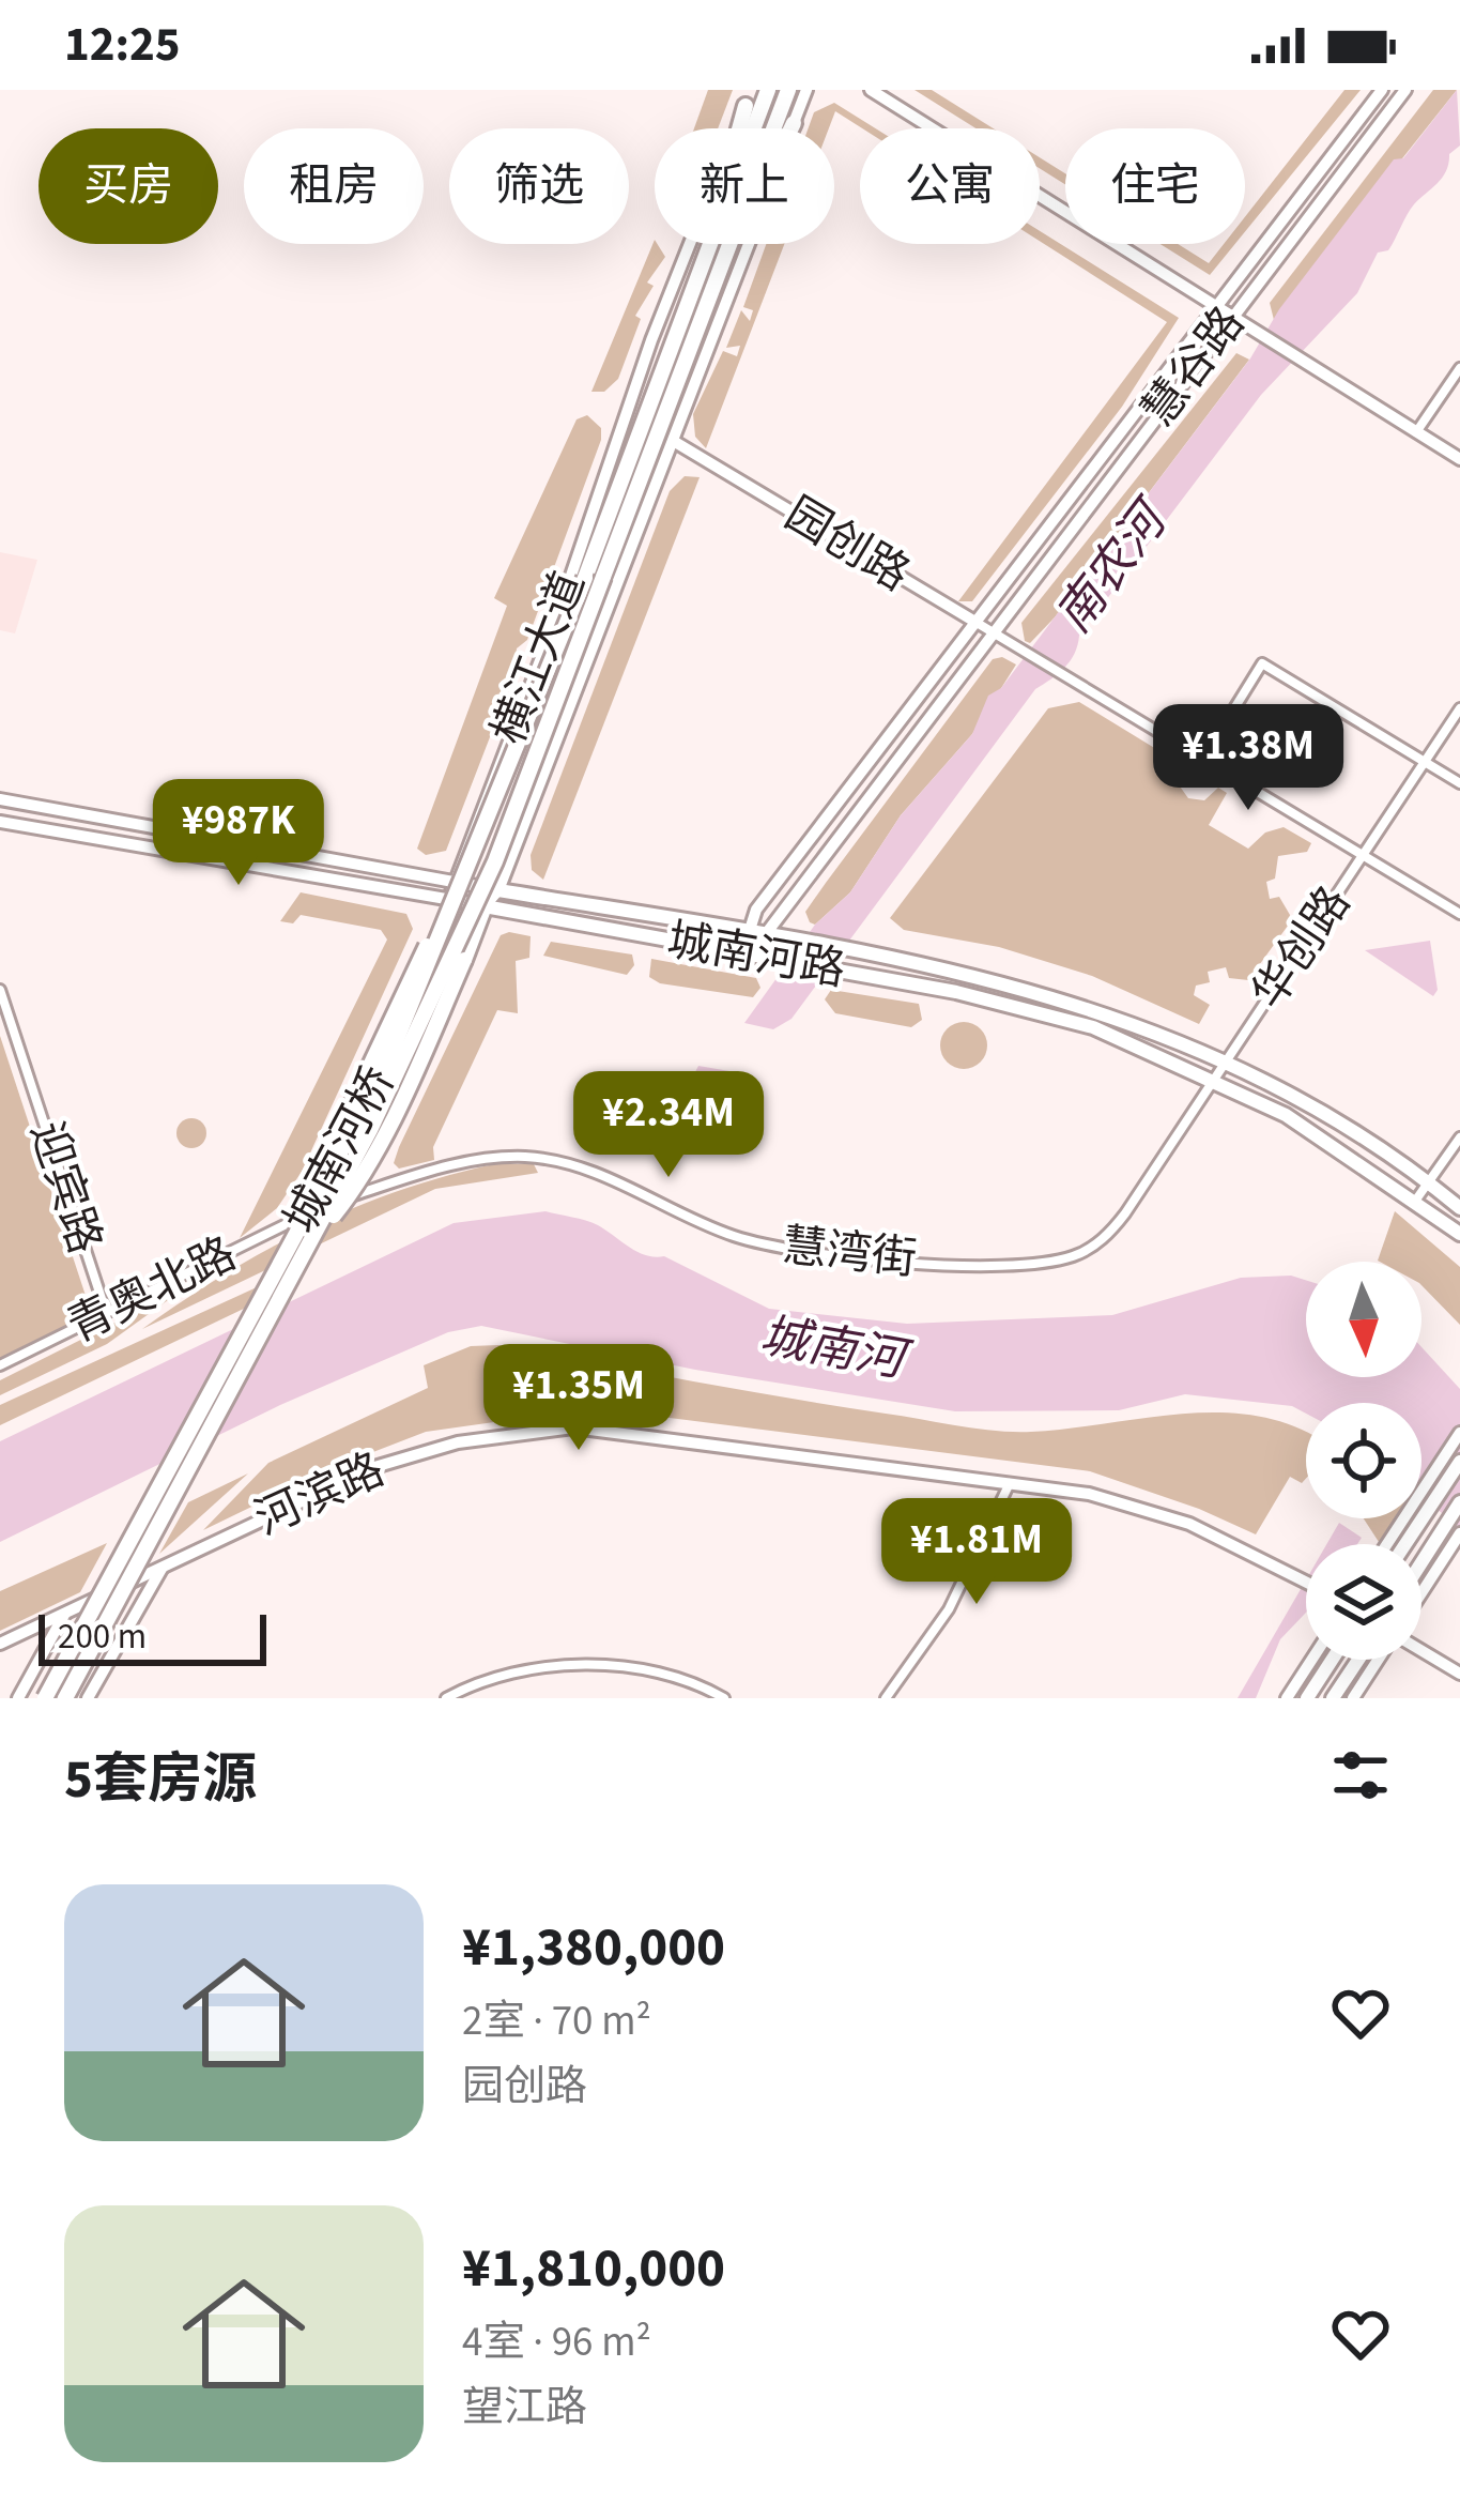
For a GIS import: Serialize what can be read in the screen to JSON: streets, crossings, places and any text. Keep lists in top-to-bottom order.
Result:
{
  "streets": {
    "highway": ["城南河桥"],
    "main road": ["城南河路"],
    "street": [
      "慧谷路",
      "园创路",
      "横江大道",
      "华创路",
      "迎宾路",
      "慧湾街",
      "青奥北路",
      "河滨路"
    ]
  },
  "crossings": [
    ["慧谷路", "园创路"],
    ["慧谷路", "城南河路"],
    ["园创路", "横江大道"],
    ["横江大道", "城南河路"],
    ["横江大道", "慧湾街"],
    ["横江大道", "青奥北路"],
    ["华创路", "城南河路"],
    ["华创路", "慧湾街"],
    ["城南河路", "慧湾街"],
    ["迎宾路", "青奥北路"],
    ["慧湾街", "青奥北路"]
  ],
  "water": ["南农河", "城南河"],
  "scale_bar": "200 m",
  "north": "bottom",
  "page": {
    "status": "12:25",
    "chip": [
      "买房",
      "租房",
      "筛选",
      "新上",
      "公寓",
      "住宅"
    ],
    "price": [
      "¥1.38M",
      "¥987K",
      "¥2.34M",
      "¥1.35M",
      "¥1.81M"
    ],
    "scale": "200 m",
    "heading": "5套房源",
    "list": [
      {
        "name": "¥1,380,000",
        "note": "2室 · 70 m² · 园创路"
      },
      {
        "name": "¥1,810,000",
        "note": "4室 · 96 m² · 望江路"
      }
    ]
  }
}
